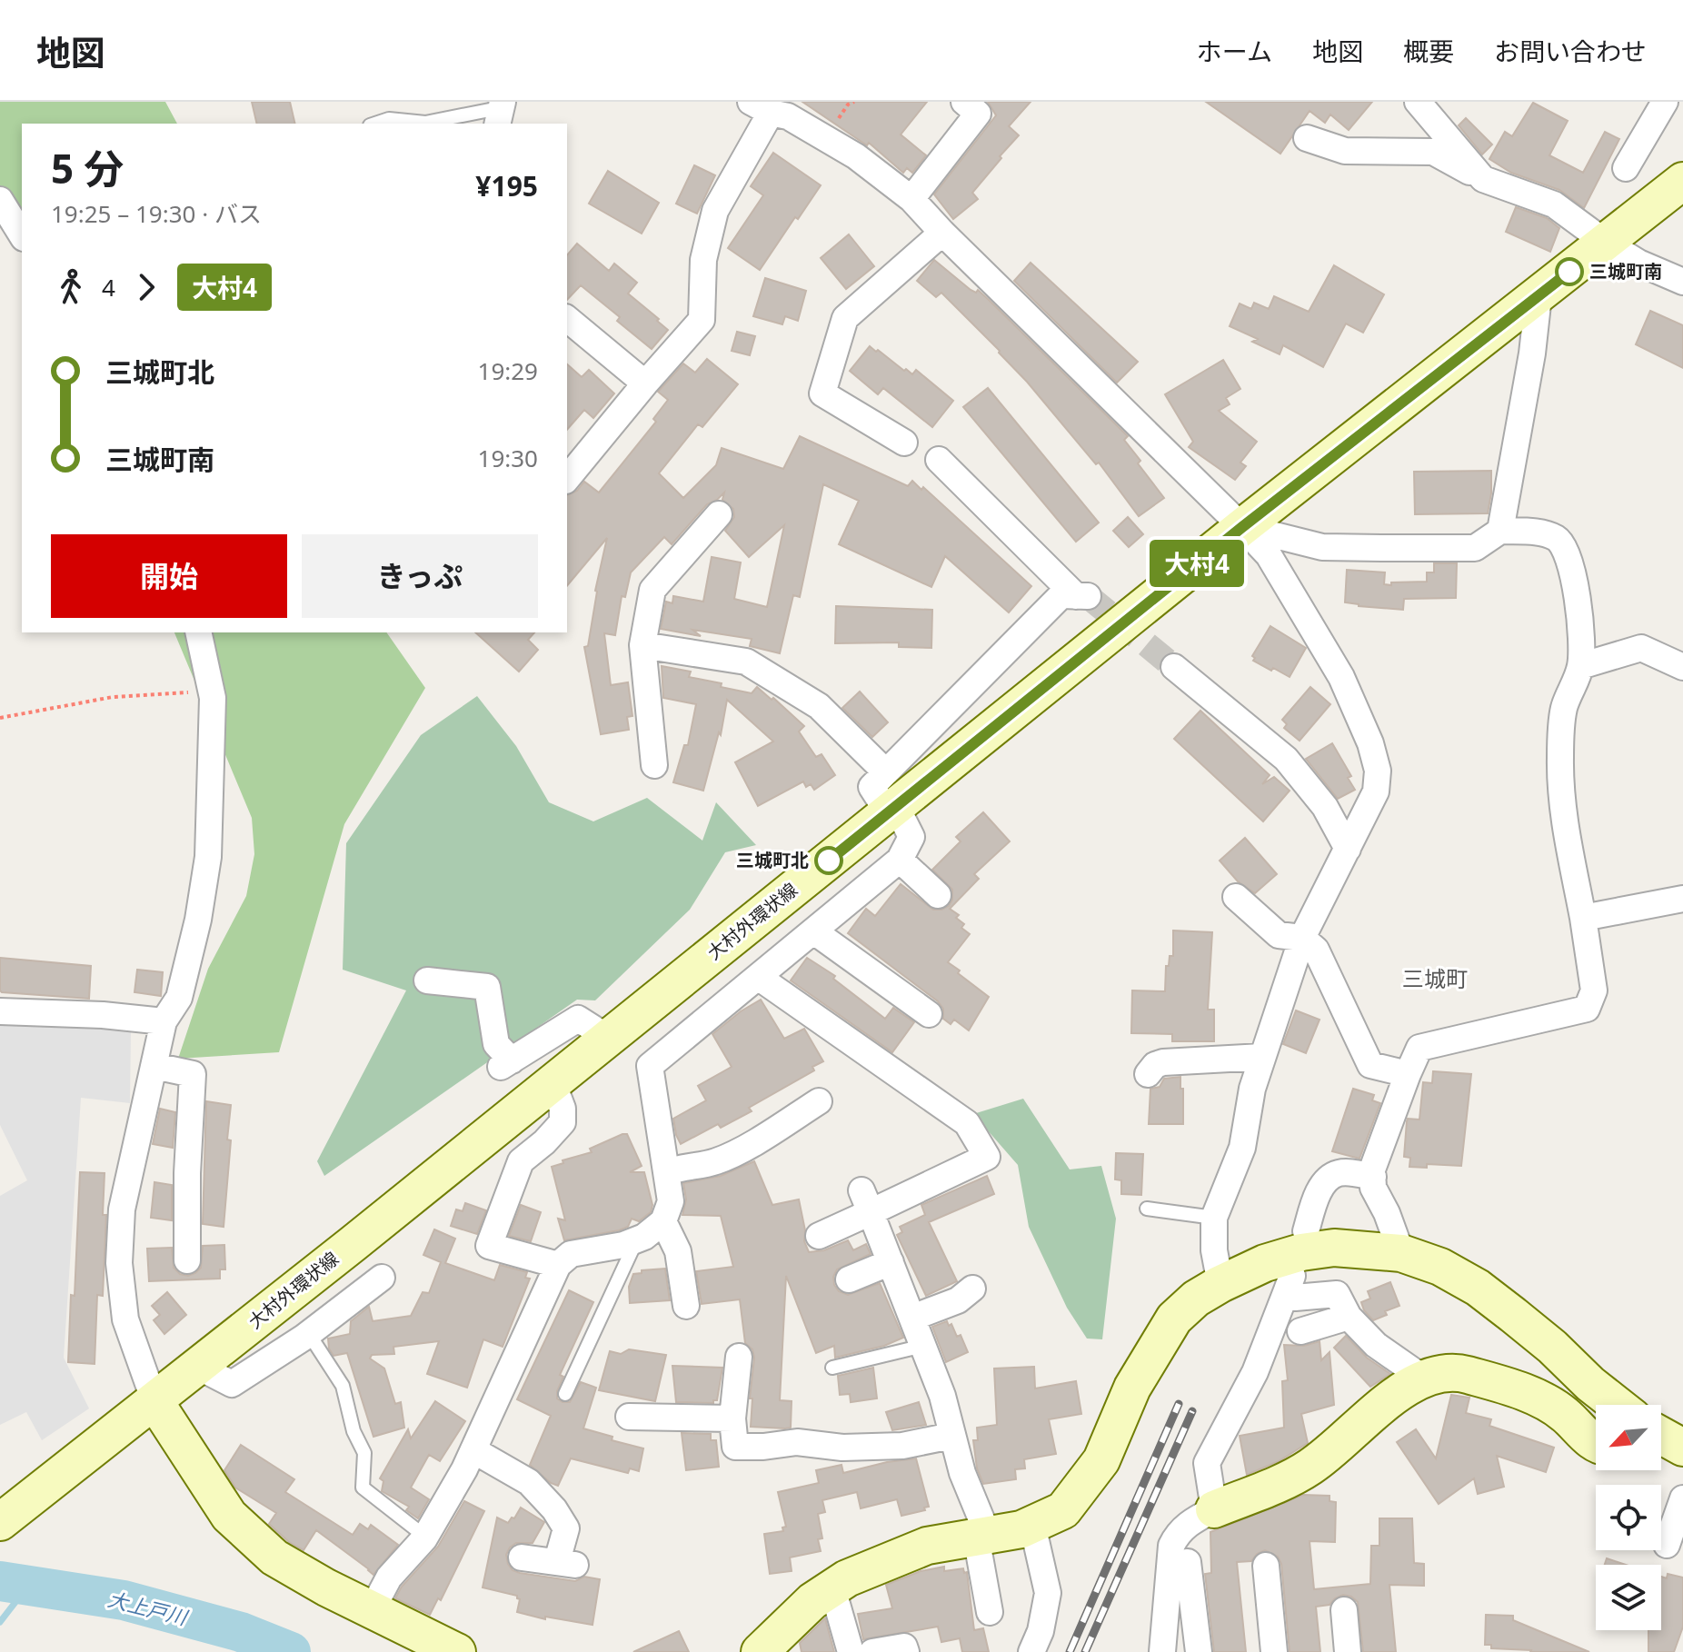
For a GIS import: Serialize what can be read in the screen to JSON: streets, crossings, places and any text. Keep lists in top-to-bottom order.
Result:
{
  "streets": {
    "main road": ["大村外環状線"]
  },
  "districts": ["三城町"],
  "water": ["大上戸川"],
  "places": ["三城町南", "三城町北"],
  "lines": ["bus line 大村4"],
  "north": "bottom left",
  "page": {
    "header": "地図",
    "nav": [
      "ホーム",
      "地図",
      "概要",
      "お問い合わせ"
    ],
    "on_map": "大村4",
    "heading": ["5 分", "19:25 – 19:30 · バス", "¥195"],
    "legs": ["4", "大村4"],
    "list": [
      {
        "name": "三城町北",
        "value": "19:29"
      },
      {
        "name": "三城町南",
        "value": "19:30"
      }
    ],
    "buttons": ["開始", "きっぷ"]
  }
}
